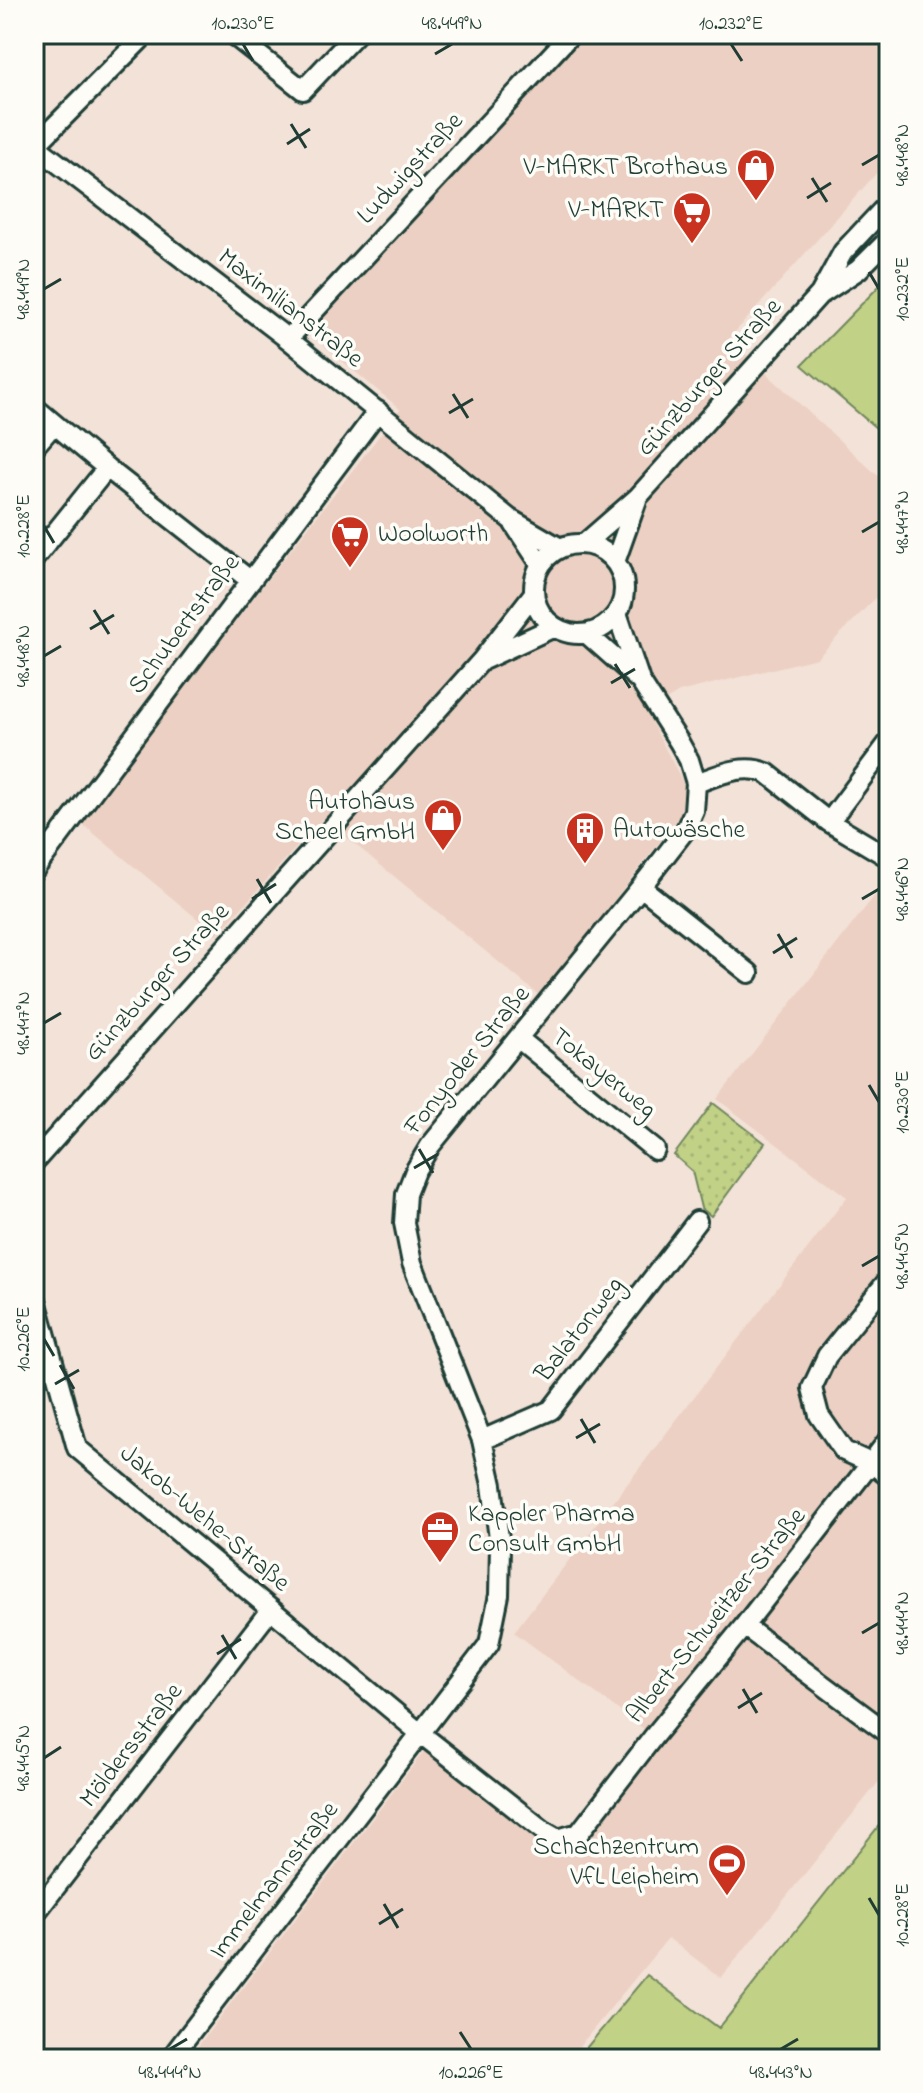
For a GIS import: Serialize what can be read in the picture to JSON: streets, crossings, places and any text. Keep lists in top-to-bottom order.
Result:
{
  "streets": {
    "street": [
      "Ludwigstraße",
      "Maximilianstraße",
      "Günzburger Straße",
      "Schubertstraße",
      "Fonyoder Straße",
      "Tokayerweg",
      "Balatonweg",
      "Jakob-Wehe-Straße",
      "Albert-Schweitzer-Straße",
      "Möldersstraße",
      "Immelmannstraße"
    ]
  },
  "crossings": [
    ["Ludwigstraße", "Maximilianstraße"],
    ["Maximilianstraße", "Günzburger Straße"],
    ["Maximilianstraße", "Schubertstraße"],
    ["Fonyoder Straße", "Tokayerweg"],
    ["Fonyoder Straße", "Balatonweg"],
    ["Fonyoder Straße", "Jakob-Wehe-Straße"],
    ["Fonyoder Straße", "Albert-Schweitzer-Straße"],
    ["Fonyoder Straße", "Immelmannstraße"],
    ["Jakob-Wehe-Straße", "Albert-Schweitzer-Straße"],
    ["Jakob-Wehe-Straße", "Möldersstraße"],
    ["Jakob-Wehe-Straße", "Immelmannstraße"],
    ["Albert-Schweitzer-Straße", "Immelmannstraße"]
  ],
  "places": {
    "shop": ["V-MARKT Brothaus", "Autohaus Scheel GmbH"],
    "supermarket": ["V-MARKT", "Woolworth"],
    "building": ["Autowäsche"],
    "office": ["Kappler Pharma Consult GmbH"],
    "sports": ["Schachzentrum VfL Leipheim"]
  },
  "coordinates": [
    "10.230°E",
    "48.449°N",
    "10.232°E",
    "48.448°N",
    "48.447°N",
    "10.228°E",
    "48.446°N",
    "48.445°N",
    "10.226°E",
    "48.444°N",
    "48.443°N"
  ]
}
